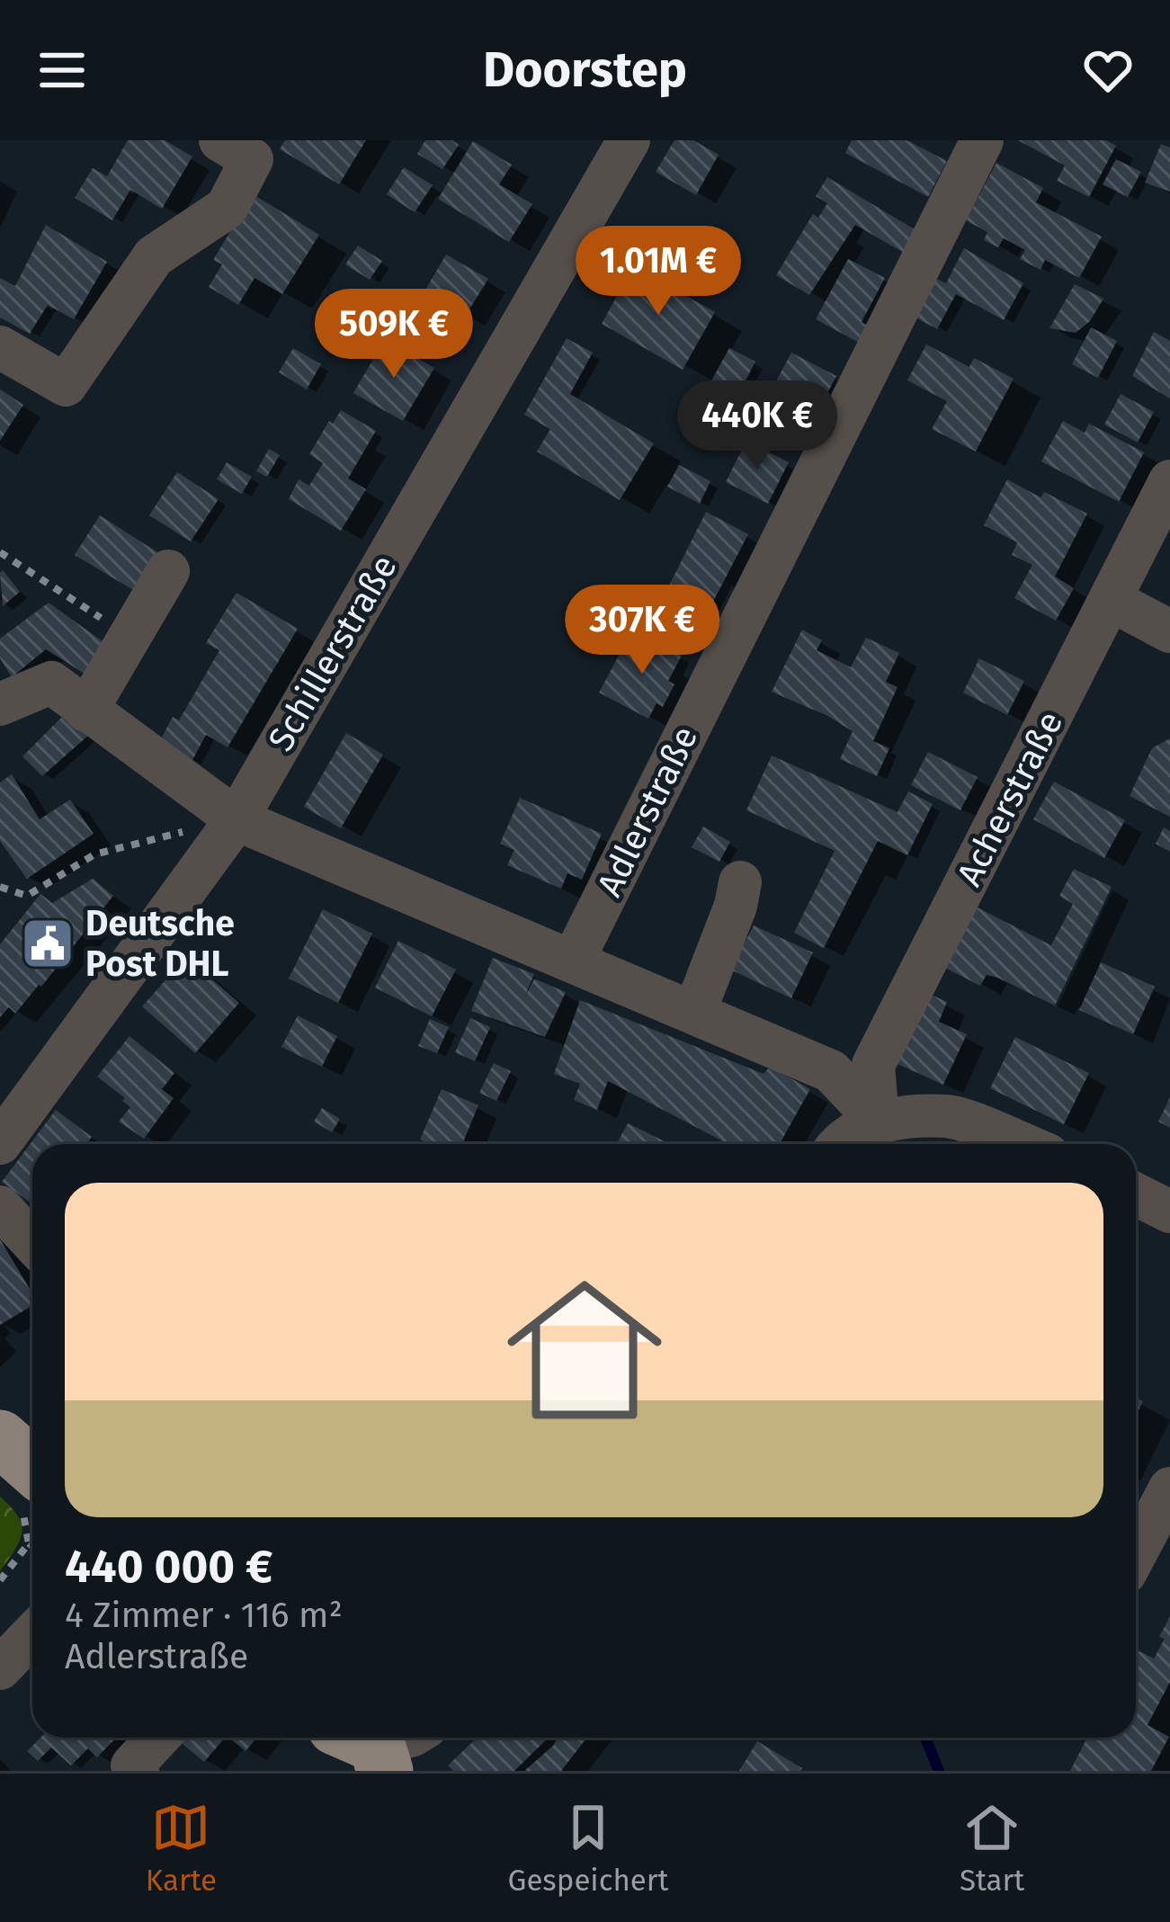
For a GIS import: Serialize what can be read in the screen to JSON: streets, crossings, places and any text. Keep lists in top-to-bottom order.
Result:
{
  "streets": {
    "street": ["Schillerstraße", "Acherstraße", "Adlerstraße"]
  },
  "places": {
    "public building": ["Deutsche Post DHL"]
  },
  "page": {
    "header": "Doorstep",
    "price": [
      "1.01M €",
      "509K €",
      "440K €",
      "307K €"
    ],
    "list": [
      {
        "name": "440 000 €",
        "note": "4 Zimmer · 116 m² · Adlerstraße"
      }
    ],
    "tabs": ["Karte", "Gespeichert", "Start"]
  }
}
